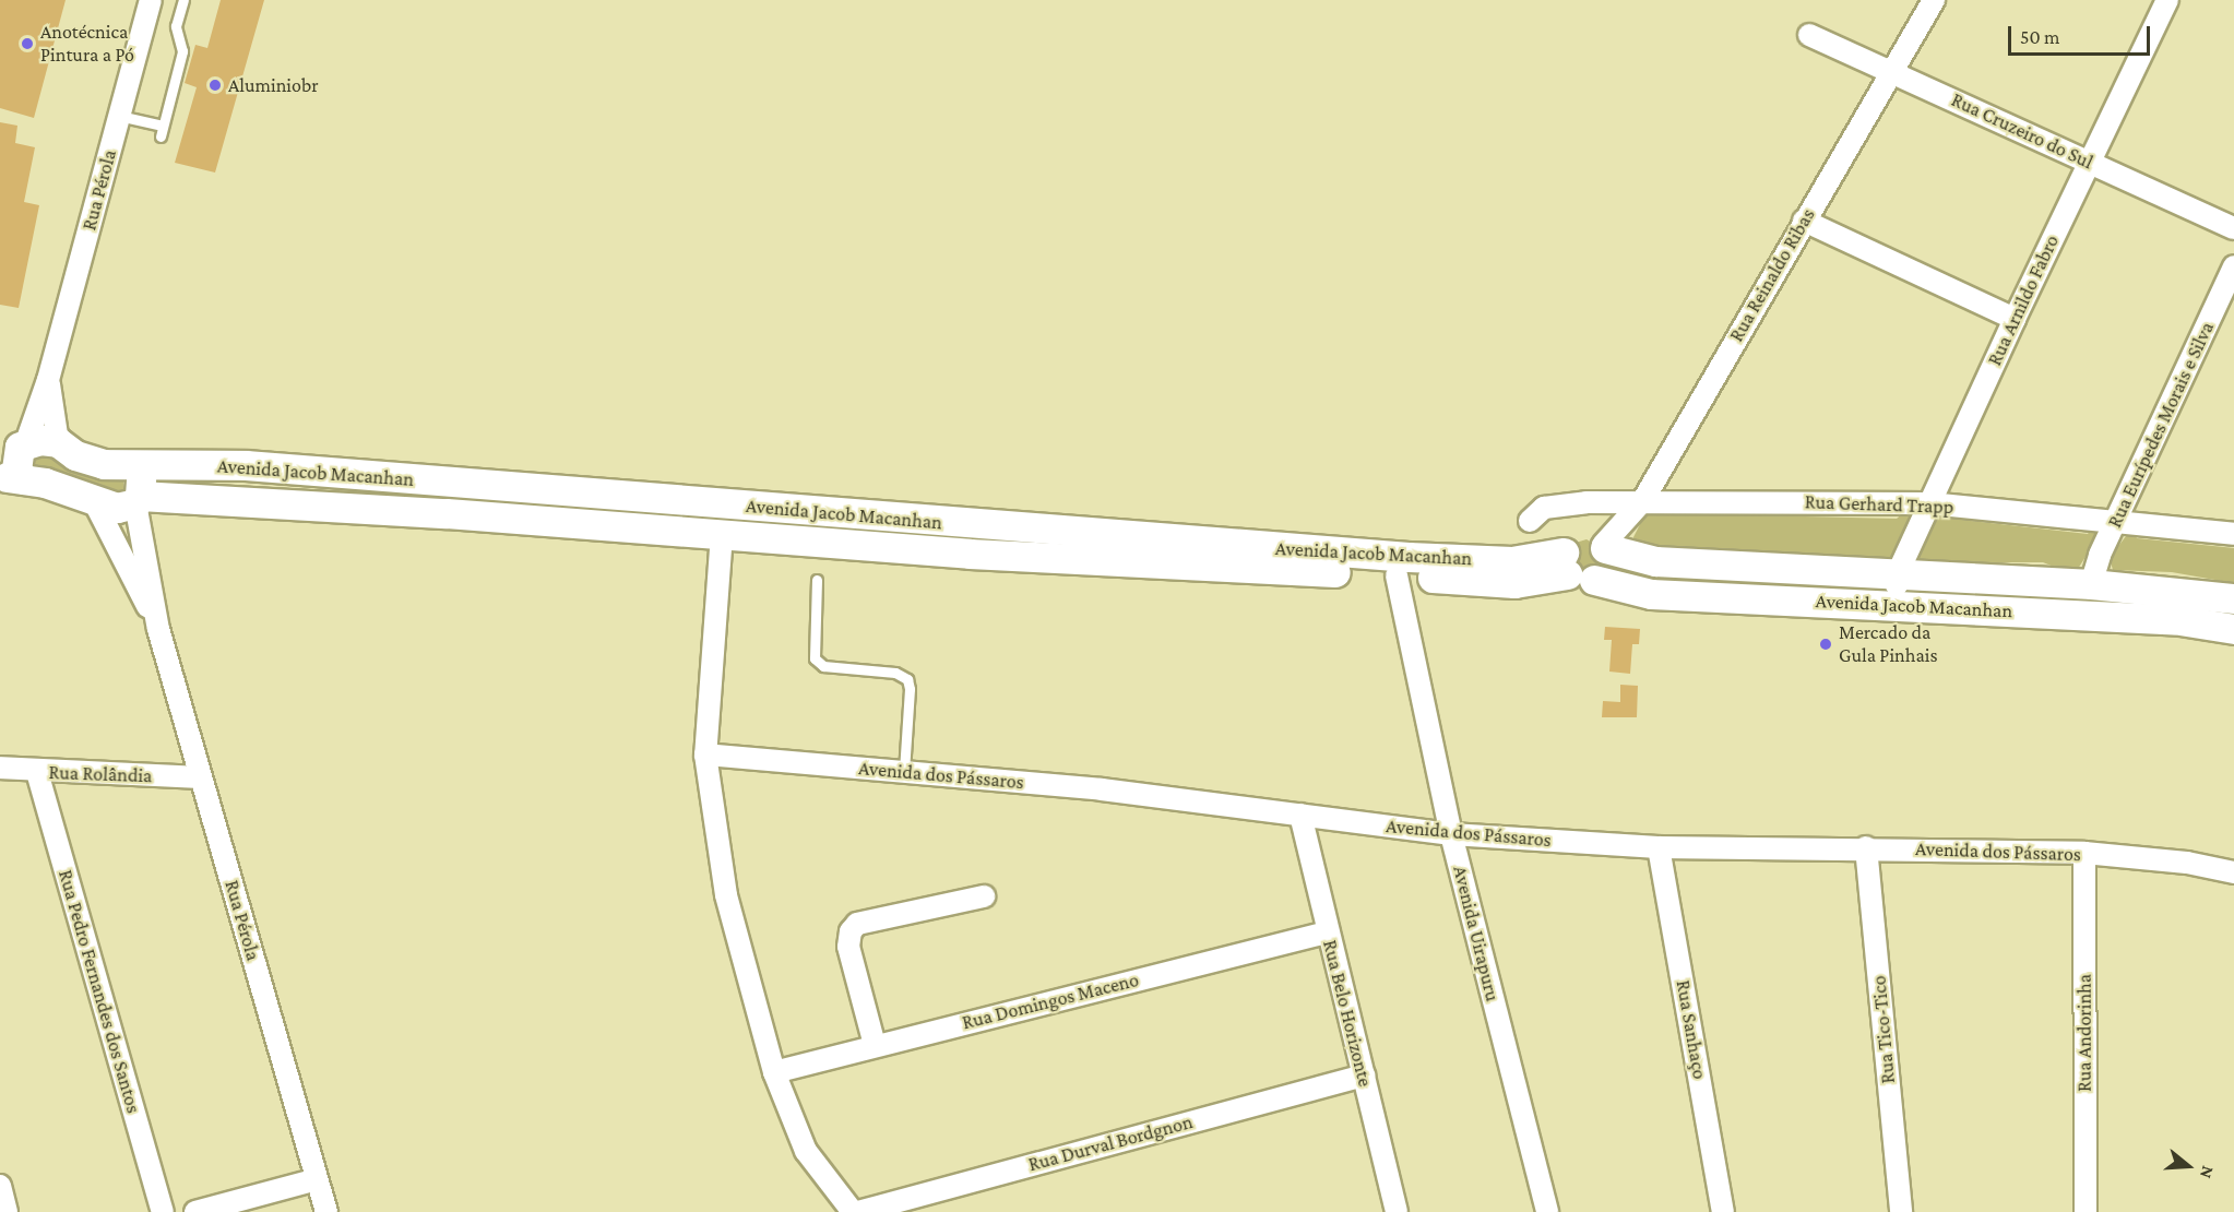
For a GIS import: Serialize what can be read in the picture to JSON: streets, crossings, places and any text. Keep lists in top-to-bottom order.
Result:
{
  "streets": {
    "main road": ["Avenida Jacob Macanhan"],
    "street": [
      "Rua Cruzeiro do Sul",
      "Rua Pérola",
      "Rua Reinaldo Ribas",
      "Rua Arnildo Fabro",
      "Rua Eurípedes Morais e Silva",
      "Rua Gerhard Trapp",
      "Rua Rolândia",
      "Avenida dos Pássaros",
      "Avenida Uirapuru",
      "Rua Pedro Fernandes dos Santos",
      "Rua Domingos Maceno",
      "Rua Belo Horizonte",
      "Rua Sanhaço",
      "Rua Tico-Tico",
      "Rua Andorinha",
      "Rua Durval Bordgnon"
    ]
  },
  "crossings": [
    ["Rua Cruzeiro do Sul", "Rua Reinaldo Ribas"],
    ["Rua Cruzeiro do Sul", "Rua Arnildo Fabro"],
    ["Rua Pérola", "Avenida Jacob Macanhan"],
    ["Rua Pérola", "Rua Rolândia"],
    ["Rua Reinaldo Ribas", "Avenida Jacob Macanhan"],
    ["Rua Reinaldo Ribas", "Rua Gerhard Trapp"],
    ["Rua Arnildo Fabro", "Avenida Jacob Macanhan"],
    ["Rua Arnildo Fabro", "Rua Gerhard Trapp"],
    ["Rua Eurípedes Morais e Silva", "Avenida Jacob Macanhan"],
    ["Rua Eurípedes Morais e Silva", "Rua Gerhard Trapp"],
    ["Avenida Jacob Macanhan", "Avenida Uirapuru"],
    ["Rua Rolândia", "Rua Pedro Fernandes dos Santos"],
    ["Avenida dos Pássaros", "Avenida Uirapuru"],
    ["Avenida dos Pássaros", "Rua Belo Horizonte"],
    ["Avenida dos Pássaros", "Rua Sanhaço"],
    ["Avenida dos Pássaros", "Rua Tico-Tico"],
    ["Avenida dos Pássaros", "Rua Andorinha"],
    ["Rua Domingos Maceno", "Rua Belo Horizonte"],
    ["Rua Belo Horizonte", "Rua Durval Bordgnon"]
  ],
  "places": ["Anotécnica Pintura a Pó", "Aluminiobr", "Mercado da Gula Pinhais"],
  "scale_bar": "50 m",
  "north": "right"
}
